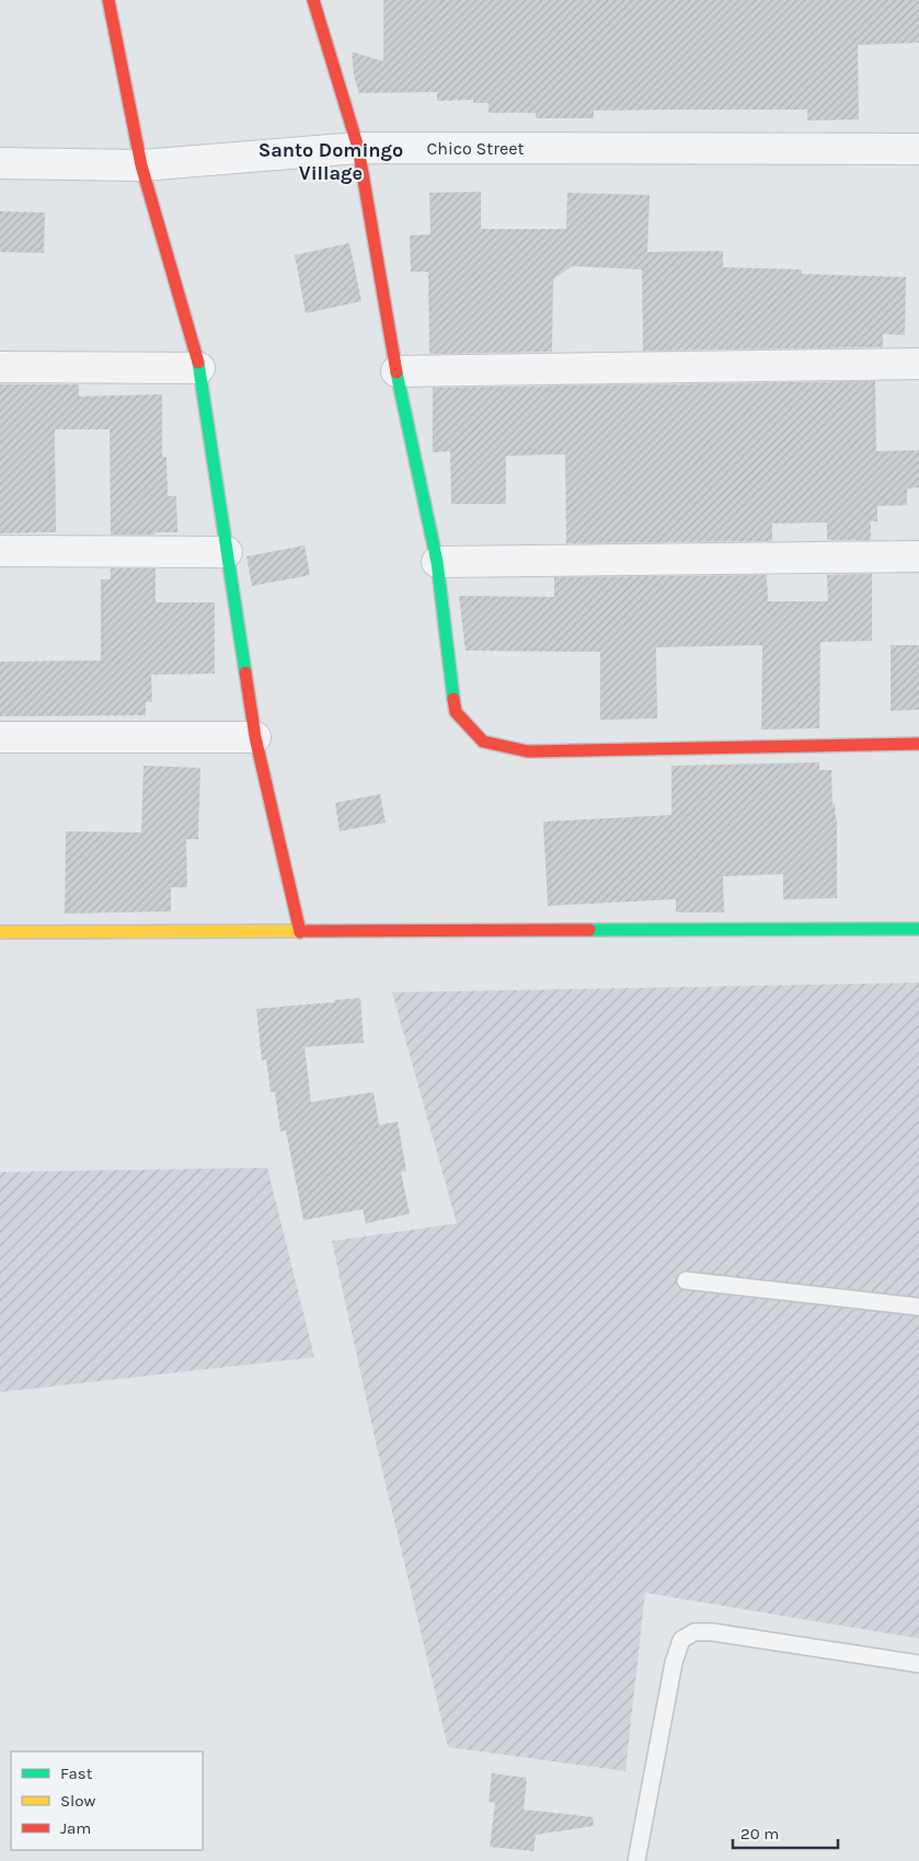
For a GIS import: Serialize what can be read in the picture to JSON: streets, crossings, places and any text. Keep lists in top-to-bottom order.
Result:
{
  "streets": {
    "street": ["Chico Street"]
  },
  "districts": ["Santo Domingo Village"],
  "legend": ["Fast", "Slow", "Jam"],
  "scale_bar": "20 m"
}
